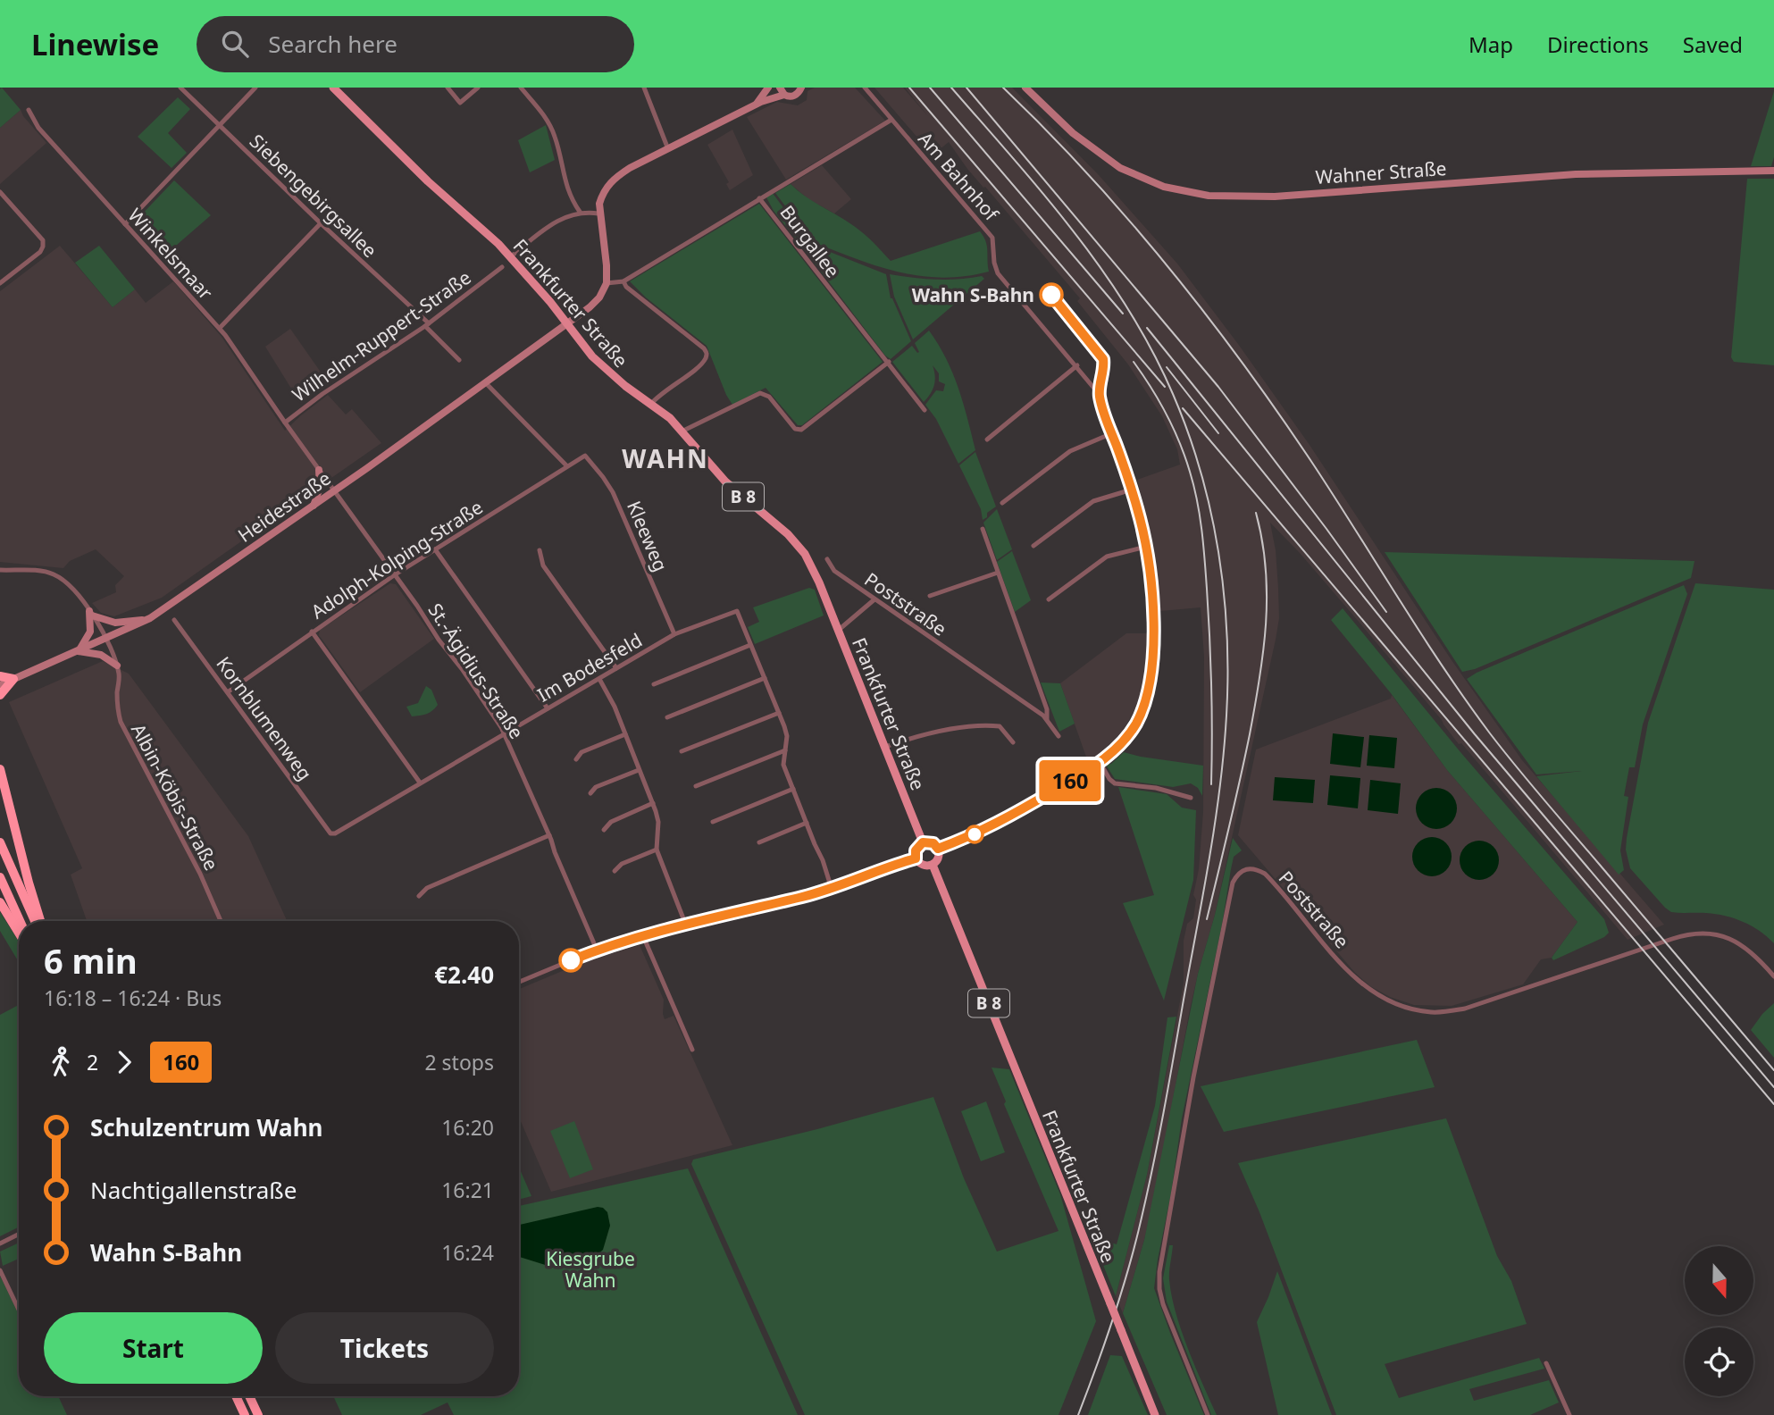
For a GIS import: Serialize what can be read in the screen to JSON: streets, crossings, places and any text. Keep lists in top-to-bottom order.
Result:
{
  "streets": {
    "main road": ["Frankfurter Straße", "B 8"],
    "street": [
      "Wahner Straße",
      "Am Bahnhof",
      "Siebengebirgsallee",
      "Burgallee",
      "Winkelsmaar",
      "Wilhelm-Ruppert-Straße",
      "Heidestraße",
      "Kleeweg",
      "Adolph-Kolping-Straße",
      "Poststraße",
      "Im Bodesfeld",
      "St.-Ägidius-Straße",
      "Kornblumenweg",
      "Albin-Köbis-Straße"
    ]
  },
  "crossings": [
    ["Am Bahnhof", "Frankfurter Straße"],
    ["Siebengebirgsallee", "Wilhelm-Ruppert-Straße"],
    ["Burgallee", "Heidestraße"],
    ["Winkelsmaar", "Wilhelm-Ruppert-Straße"],
    ["Frankfurter Straße", "Heidestraße"],
    ["Wilhelm-Ruppert-Straße", "Heidestraße"],
    ["Wilhelm-Ruppert-Straße", "St.-Ägidius-Straße"],
    ["Heidestraße", "St.-Ägidius-Straße"],
    ["Heidestraße", "Albin-Köbis-Straße"],
    ["Kleeweg", "Adolph-Kolping-Straße"],
    ["Kleeweg", "Im Bodesfeld"],
    ["Adolph-Kolping-Straße", "St.-Ägidius-Straße"],
    ["Adolph-Kolping-Straße", "Kornblumenweg"],
    ["Im Bodesfeld", "St.-Ägidius-Straße"],
    ["Im Bodesfeld", "Kornblumenweg"]
  ],
  "districts": ["WAHN"],
  "parks": ["Kiesgrube Wahn"],
  "places": ["Wahn S-Bahn"],
  "lines": ["bus line 160"],
  "north": "bottom",
  "page": {
    "header": "Linewise",
    "search": "Search here",
    "nav": ["Map", "Directions", "Saved"],
    "on_map": "160",
    "heading": ["6 min", "16:18 – 16:24 · Bus", "€2.40"],
    "legs": ["2", "160", "2 stops"],
    "list": [
      {
        "name": "Schulzentrum Wahn",
        "value": "16:20"
      },
      {
        "name": "Nachtigallenstraße",
        "value": "16:21"
      },
      {
        "name": "Wahn S-Bahn",
        "value": "16:24"
      }
    ],
    "buttons": ["Start", "Tickets"]
  }
}
